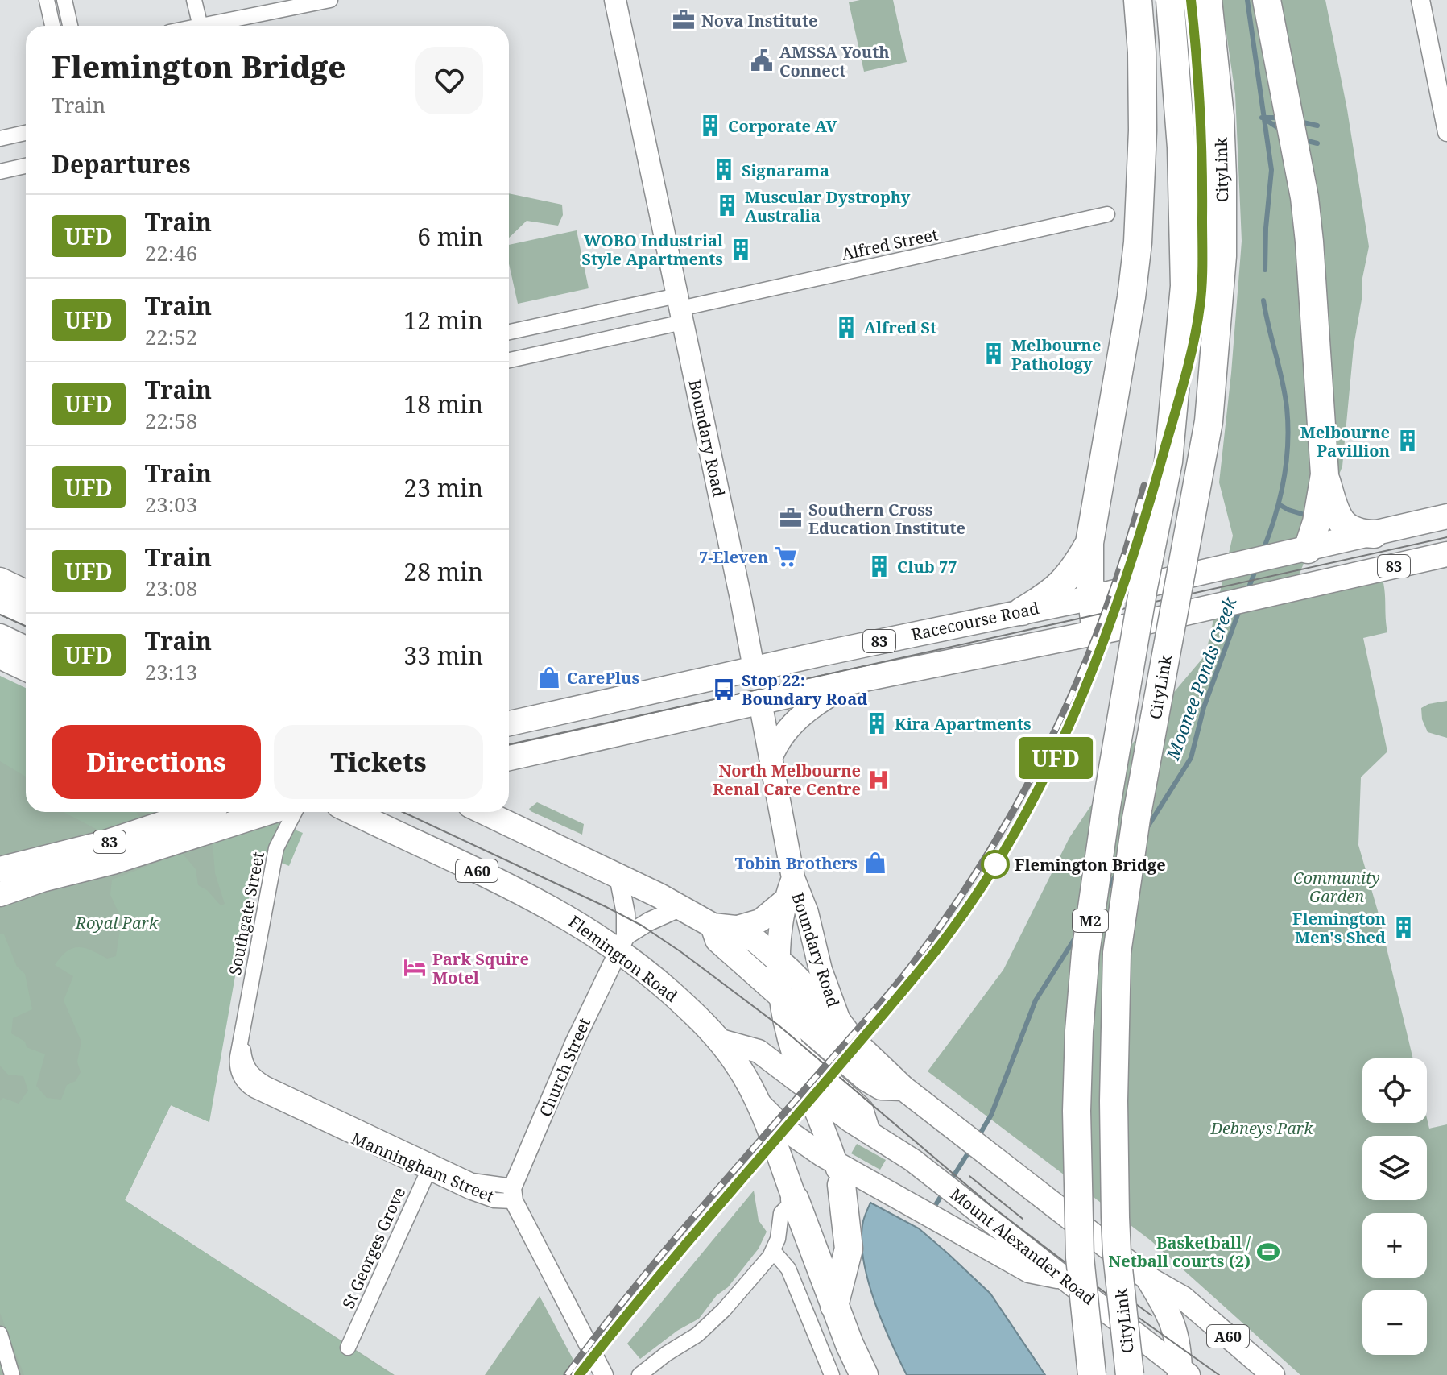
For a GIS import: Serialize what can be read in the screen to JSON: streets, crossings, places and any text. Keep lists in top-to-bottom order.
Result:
{
  "streets": {
    "highway": [
      "CityLink",
      "Boundary Road",
      "83",
      "Racecourse Road",
      "A60",
      "M2",
      "Flemington Road"
    ],
    "main road": ["Mount Alexander Road"],
    "street": [
      "Alfred Street",
      "Southgate Street",
      "Church Street",
      "Manningham Street",
      "St Georges Grove"
    ]
  },
  "crossings": [
    ["Alfred Street", "Boundary Road"],
    ["Boundary Road", "83"],
    ["Boundary Road", "Racecourse Road"],
    ["Boundary Road", "A60"],
    ["Boundary Road", "Flemington Road"],
    ["Southgate Street", "Manningham Street"],
    ["Flemington Road", "Church Street"],
    ["Flemington Road", "Mount Alexander Road"],
    ["Church Street", "Manningham Street"],
    ["Manningham Street", "St Georges Grove"]
  ],
  "water": ["Moonee Ponds Creek"],
  "parks": ["Community Garden", "Royal Park", "Debneys Park"],
  "places": {
    "office": ["Nova Institute", "Southern Cross Education Institute"],
    "public building": ["AMSSA Youth Connect"],
    "building": [
      "Corporate AV",
      "Signarama",
      "Muscular Dystrophy Australia",
      "WOBO Industrial Style Apartments",
      "Alfred St",
      "Melbourne Pathology",
      "Melbourne Pavillion",
      "Club 77",
      "Kira Apartments",
      "Flemington Men's Shed"
    ],
    "supermarket": ["7-Eleven"],
    "shop": ["CarePlus", "Tobin Brothers"],
    "bus stop": ["Stop 22: Boundary Road"],
    "hospital": ["North Melbourne Renal Care Centre"],
    "other": ["Flemington Bridge"],
    "hotel": ["Park Squire Motel"],
    "sports": ["Basketball / Netball courts (2)"]
  },
  "page": {
    "on_map": "UFD",
    "heading": [
      ["Flemington Bridge", "Train"],
      "Departures"
    ],
    "list": [
      {
        "mark": "UFD",
        "name": "Train",
        "note": "22:46",
        "value": "6 min"
      },
      {
        "mark": "UFD",
        "name": "Train",
        "note": "22:52",
        "value": "12 min"
      },
      {
        "mark": "UFD",
        "name": "Train",
        "note": "22:58",
        "value": "18 min"
      },
      {
        "mark": "UFD",
        "name": "Train",
        "note": "23:03",
        "value": "23 min"
      },
      {
        "mark": "UFD",
        "name": "Train",
        "note": "23:08",
        "value": "28 min"
      },
      {
        "mark": "UFD",
        "name": "Train",
        "note": "23:13",
        "value": "33 min"
      }
    ],
    "buttons": ["Directions", "Tickets"],
    "map_buttons": ["+", "−"]
  }
}
